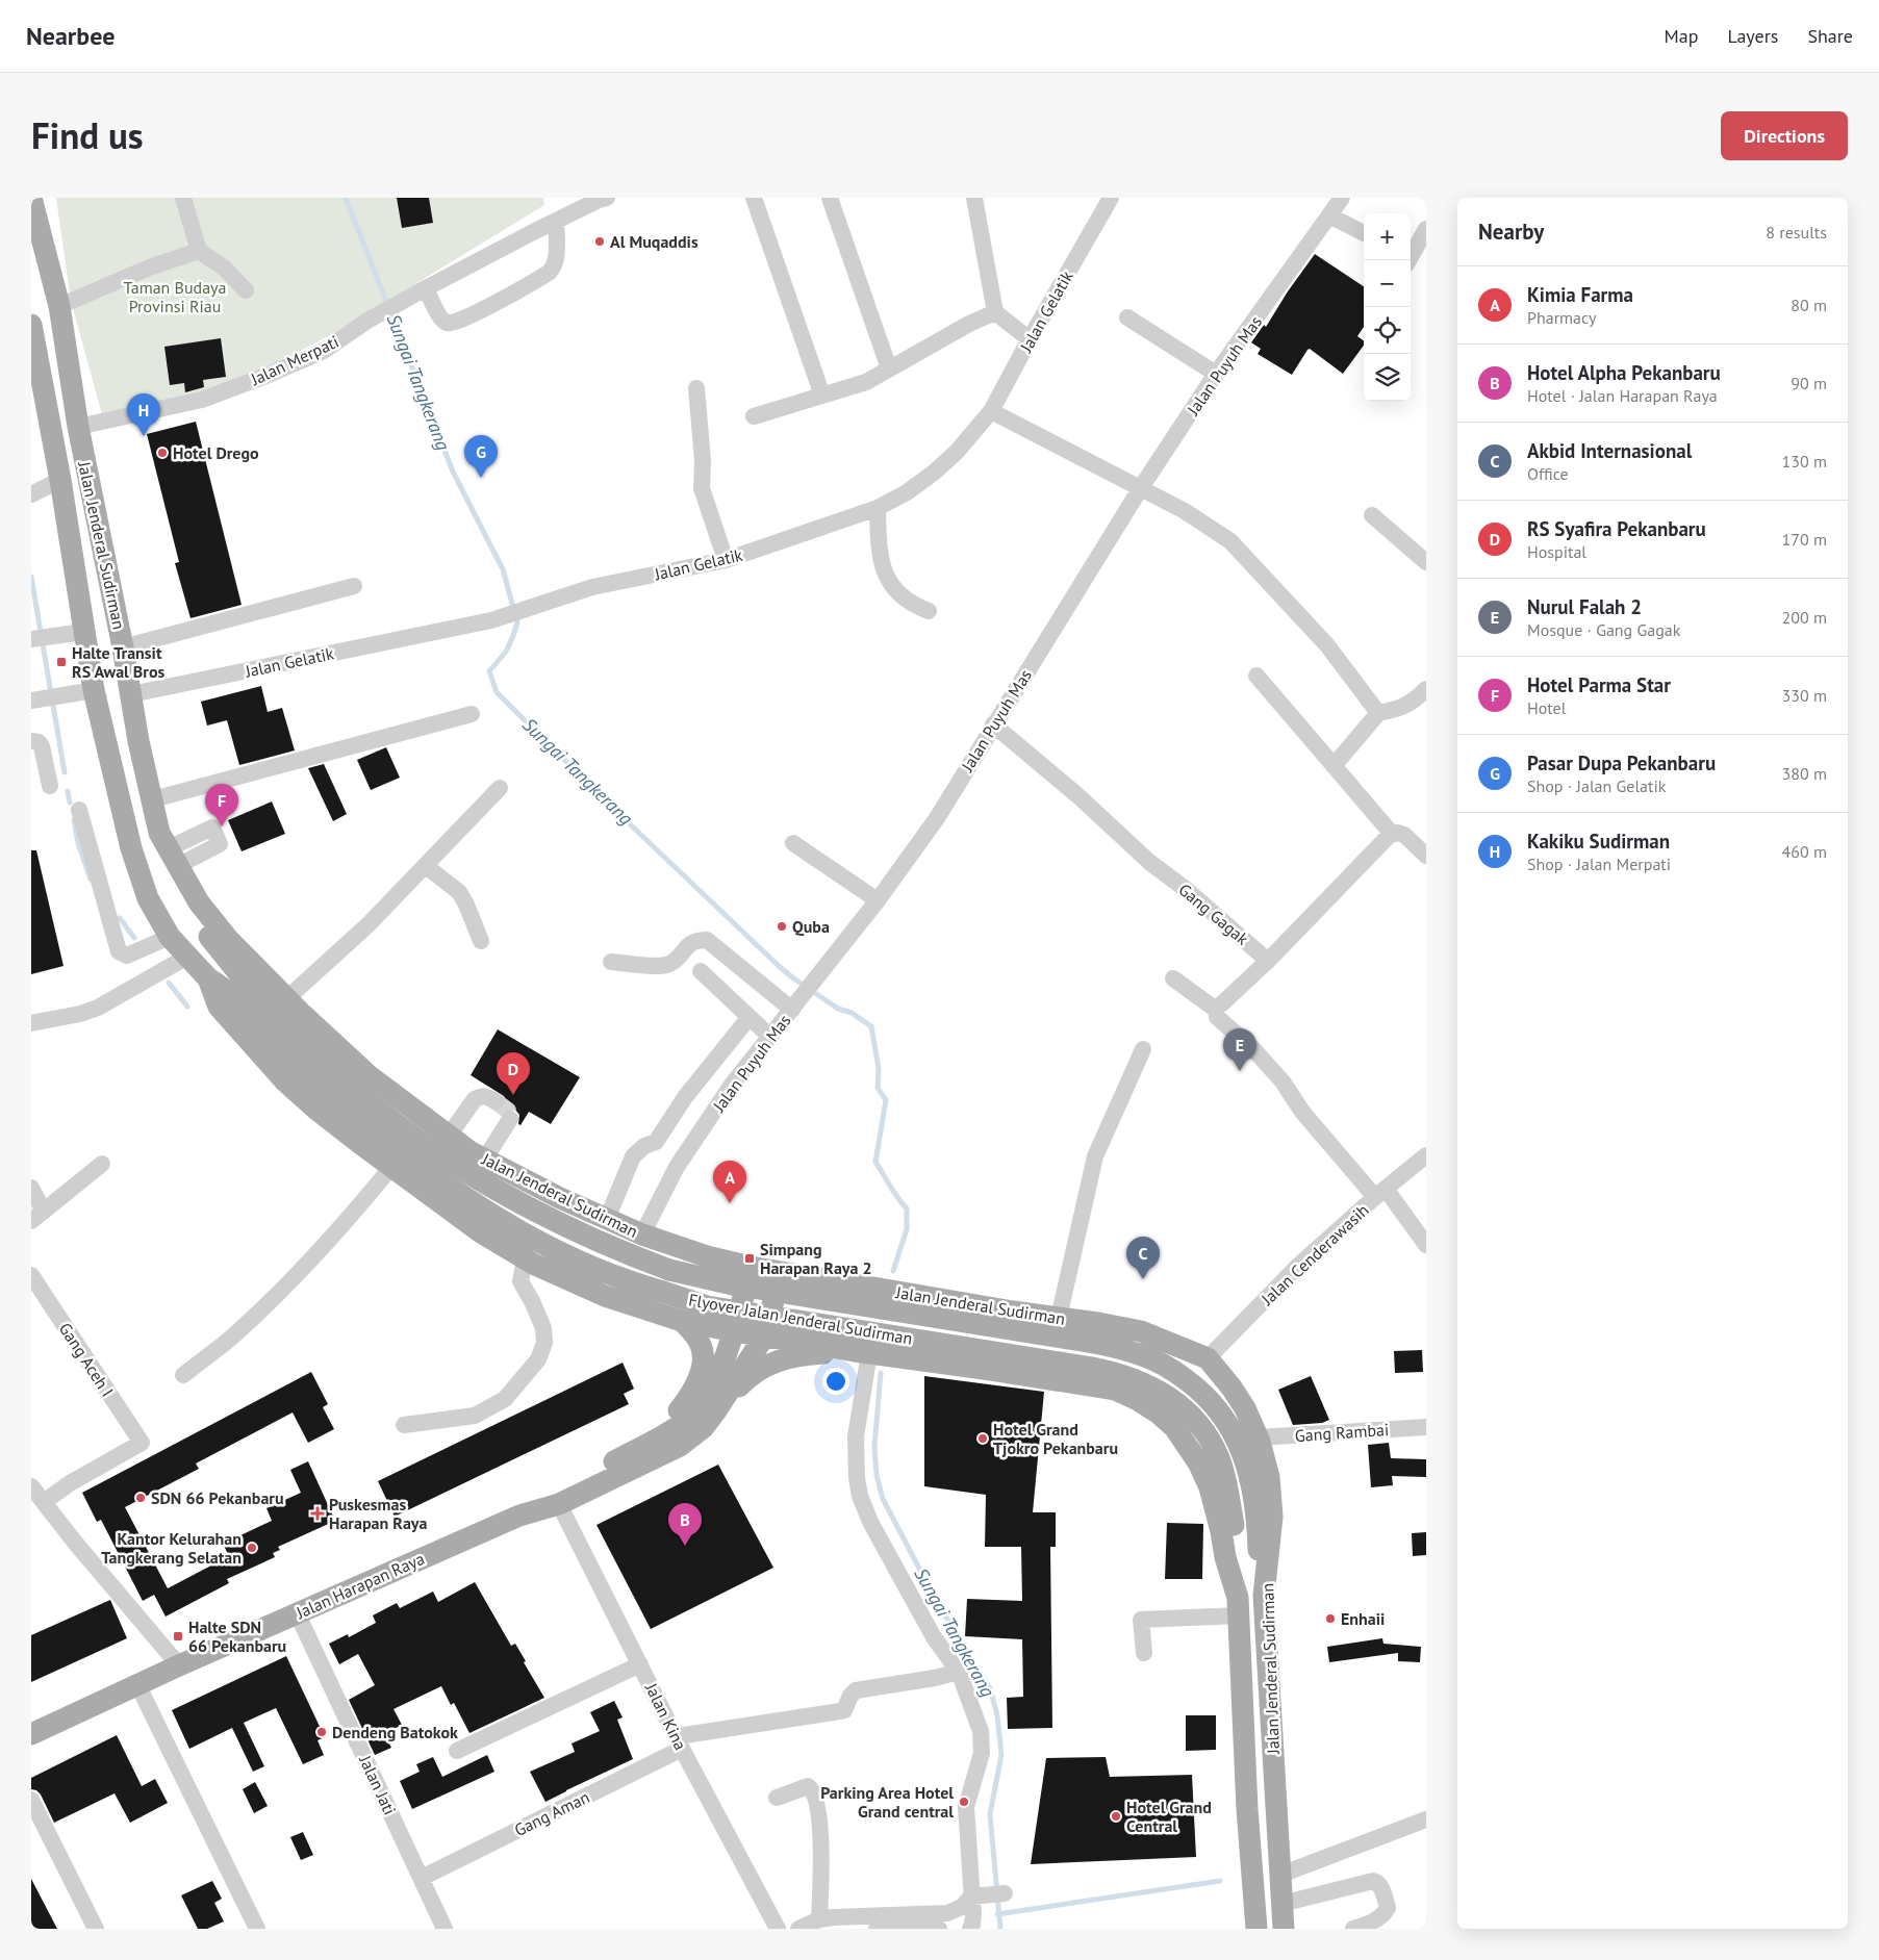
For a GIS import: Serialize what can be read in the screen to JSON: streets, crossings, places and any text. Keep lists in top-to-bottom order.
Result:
{
  "streets": {
    "main road": ["Jalan Jenderal Sudirman", "Flyover Jalan Jenderal Sudirman", "Jalan Harapan Raya"],
    "street": [
      "Jalan Gelatik",
      "Jalan Merpati",
      "Jalan Puyuh Mas",
      "Gang Gagak",
      "Jalan Cenderawasih",
      "Gang Aceh I",
      "Gang Rambai",
      "Jalan Kina",
      "Jalan Jati",
      "Gang Aman"
    ]
  },
  "crossings": [
    ["Jalan Gelatik", "Jalan Jenderal Sudirman"],
    ["Jalan Merpati", "Jalan Jenderal Sudirman"],
    ["Jalan Puyuh Mas", "Jalan Jenderal Sudirman"],
    ["Jalan Puyuh Mas", "Gang Gagak"],
    ["Jalan Jenderal Sudirman", "Jalan Cenderawasih"],
    ["Jalan Jenderal Sudirman", "Flyover Jalan Jenderal Sudirman"],
    ["Jalan Jenderal Sudirman", "Gang Rambai"],
    ["Jalan Jenderal Sudirman", "Jalan Harapan Raya"],
    ["Jalan Harapan Raya", "Jalan Kina"],
    ["Jalan Harapan Raya", "Jalan Jati"],
    ["Jalan Kina", "Gang Aman"],
    ["Jalan Jati", "Gang Aman"]
  ],
  "water": ["Sungai Tangkerang"],
  "parks": ["Taman Budaya Provinsi Riau"],
  "places": {
    "other": [
      "Al Muqaddis",
      "Hotel Drego",
      "Quba",
      "Hotel Grand Tjokro Pekanbaru",
      "SDN 66 Pekanbaru",
      "Kantor Kelurahan Tangkerang Selatan",
      "Enhaii",
      "Dendeng Batokok",
      "Parking Area Hotel Grand central",
      "Hotel Grand Central"
    ],
    "transit": ["Halte Transit RS Awal Bros", "Simpang Harapan Raya 2", "Halte SDN 66 Pekanbaru"],
    "health": ["Puskesmas Harapan Raya"]
  },
  "page": {
    "header": "Nearbee",
    "nav": ["Map", "Layers", "Share"],
    "title": "Find us",
    "buttons": "Directions",
    "heading": ["Nearby", "8 results"],
    "map_buttons": ["+", "−"],
    "list": [
      {
        "mark": "A",
        "name": "Kimia Farma",
        "note": "Pharmacy",
        "value": "80 m"
      },
      {
        "mark": "B",
        "name": "Hotel Alpha Pekanbaru",
        "note": "Hotel · Jalan Harapan Raya",
        "value": "90 m"
      },
      {
        "mark": "C",
        "name": "Akbid Internasional",
        "note": "Office",
        "value": "130 m"
      },
      {
        "mark": "D",
        "name": "RS Syafira Pekanbaru",
        "note": "Hospital",
        "value": "170 m"
      },
      {
        "mark": "E",
        "name": "Nurul Falah 2",
        "note": "Mosque · Gang Gagak",
        "value": "200 m"
      },
      {
        "mark": "F",
        "name": "Hotel Parma Star",
        "note": "Hotel",
        "value": "330 m"
      },
      {
        "mark": "G",
        "name": "Pasar Dupa Pekanbaru",
        "note": "Shop · Jalan Gelatik",
        "value": "380 m"
      },
      {
        "mark": "H",
        "name": "Kakiku Sudirman",
        "note": "Shop · Jalan Merpati",
        "value": "460 m"
      }
    ],
    "pins": [
      "H",
      "G",
      "F",
      "E",
      "D",
      "A",
      "C",
      "B"
    ]
  }
}
